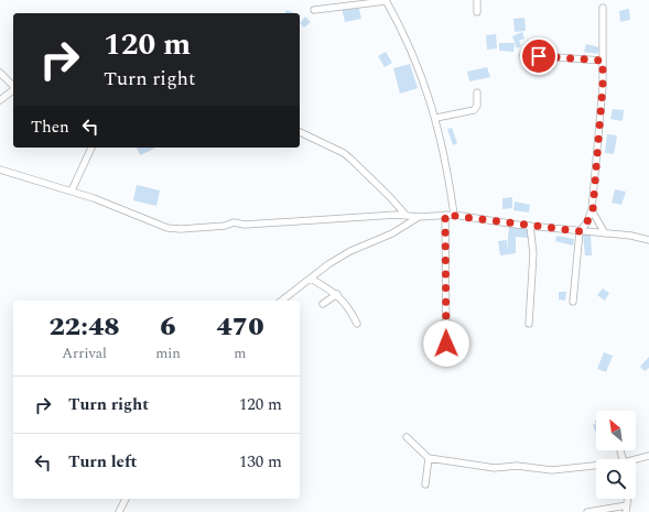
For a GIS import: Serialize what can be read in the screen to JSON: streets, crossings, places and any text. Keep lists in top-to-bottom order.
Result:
{
  "north": "top left",
  "page": {
    "turn": ["120 m", "Turn right"],
    "then": "Then",
    "eta": [
      "22:48",
      "Arrival",
      "6",
      "min",
      "470",
      "m"
    ],
    "list": [
      {
        "name": "Turn right",
        "value": "120 m"
      },
      {
        "name": "Turn left",
        "value": "130 m"
      }
    ]
  }
}
